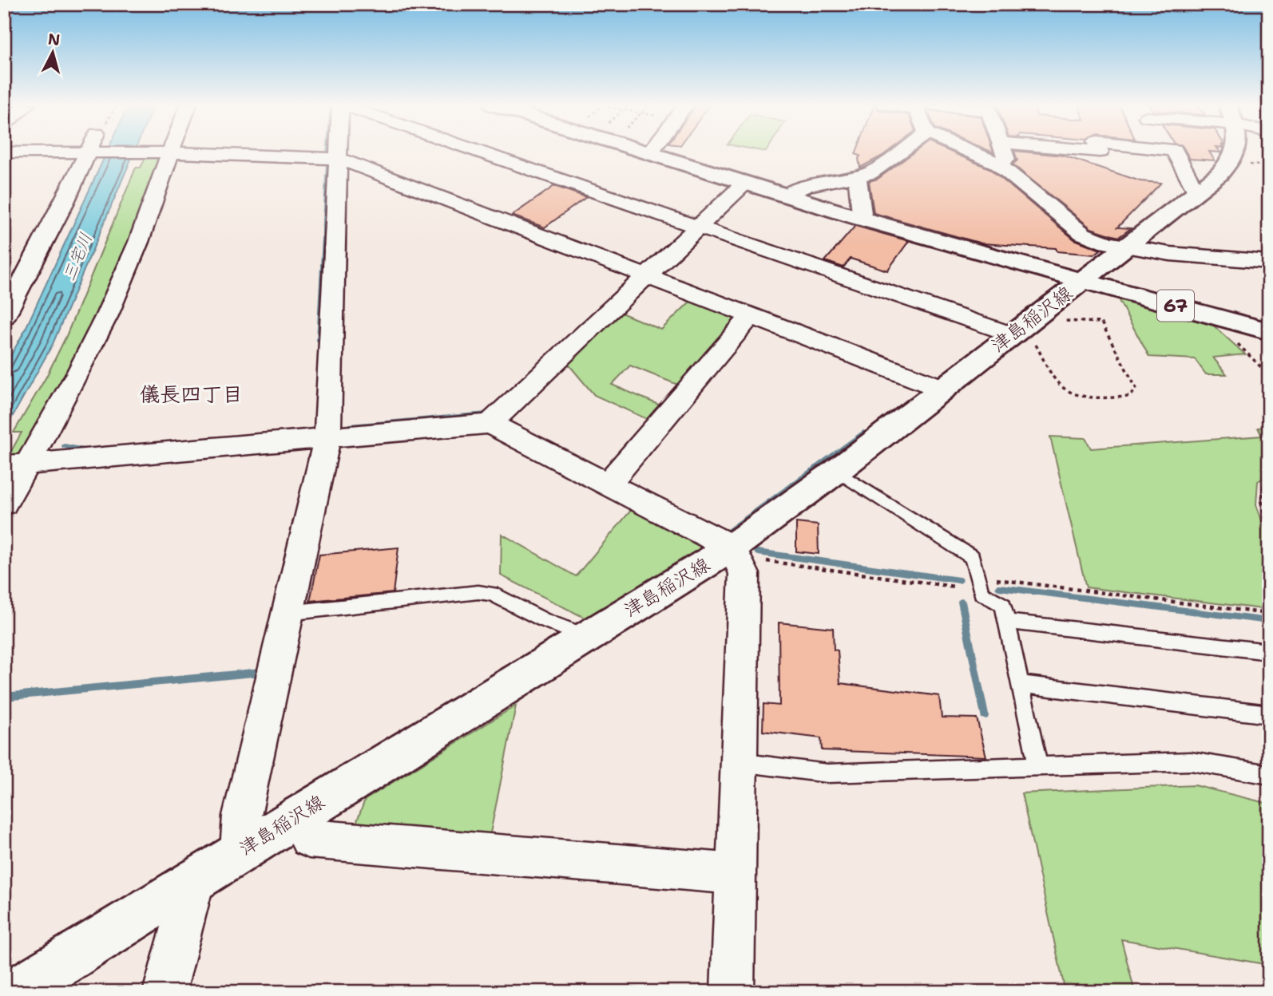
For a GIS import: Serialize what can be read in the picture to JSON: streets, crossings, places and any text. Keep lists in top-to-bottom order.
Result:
{
  "streets": {
    "main road": ["67", "津島稲沢線"]
  },
  "crossings": [
    ["67", "津島稲沢線"]
  ],
  "districts": ["儀長四丁目"],
  "water": ["三宅川"],
  "north": "top"
}
